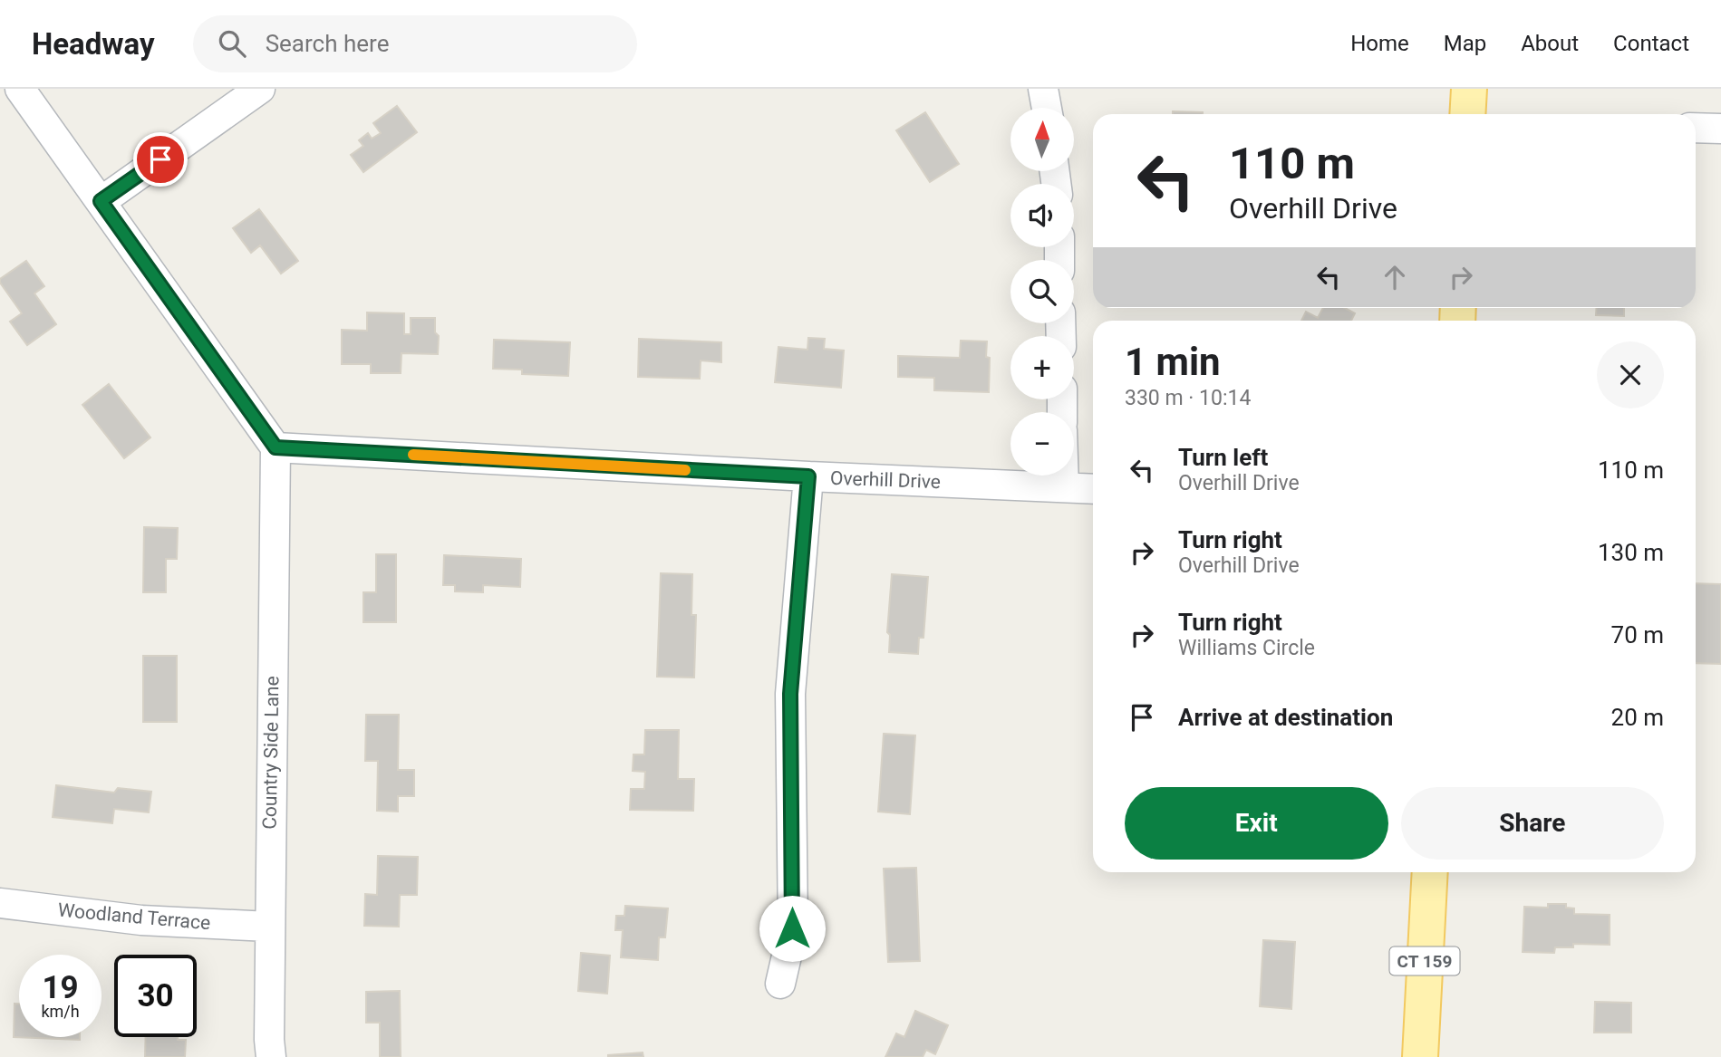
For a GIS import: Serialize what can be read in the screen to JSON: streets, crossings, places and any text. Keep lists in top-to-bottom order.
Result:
{
  "streets": {
    "main road": ["CT 159"],
    "street": ["Overhill Drive", "Country Side Lane", "Woodland Terrace"]
  },
  "crossings": [
    ["Overhill Drive", "Country Side Lane"],
    ["Country Side Lane", "Woodland Terrace"]
  ],
  "north": "top",
  "page": {
    "header": "Headway",
    "search": "Search here",
    "nav": [
      "Home",
      "Map",
      "About",
      "Contact"
    ],
    "map_buttons": ["+", "−"],
    "turn": ["110 m", "Overhill Drive"],
    "heading": ["1 min", "330 m · 10:14"],
    "list": [
      {
        "name": "Turn left",
        "note": "Overhill Drive",
        "value": "110 m"
      },
      {
        "name": "Turn right",
        "note": "Overhill Drive",
        "value": "130 m"
      },
      {
        "name": "Turn right",
        "note": "Williams Circle",
        "value": "70 m"
      },
      {
        "name": "Arrive at destination",
        "value": "20 m"
      }
    ],
    "buttons": ["Exit", "Share"],
    "speed": "19 km/h",
    "limit": "30"
  }
}
